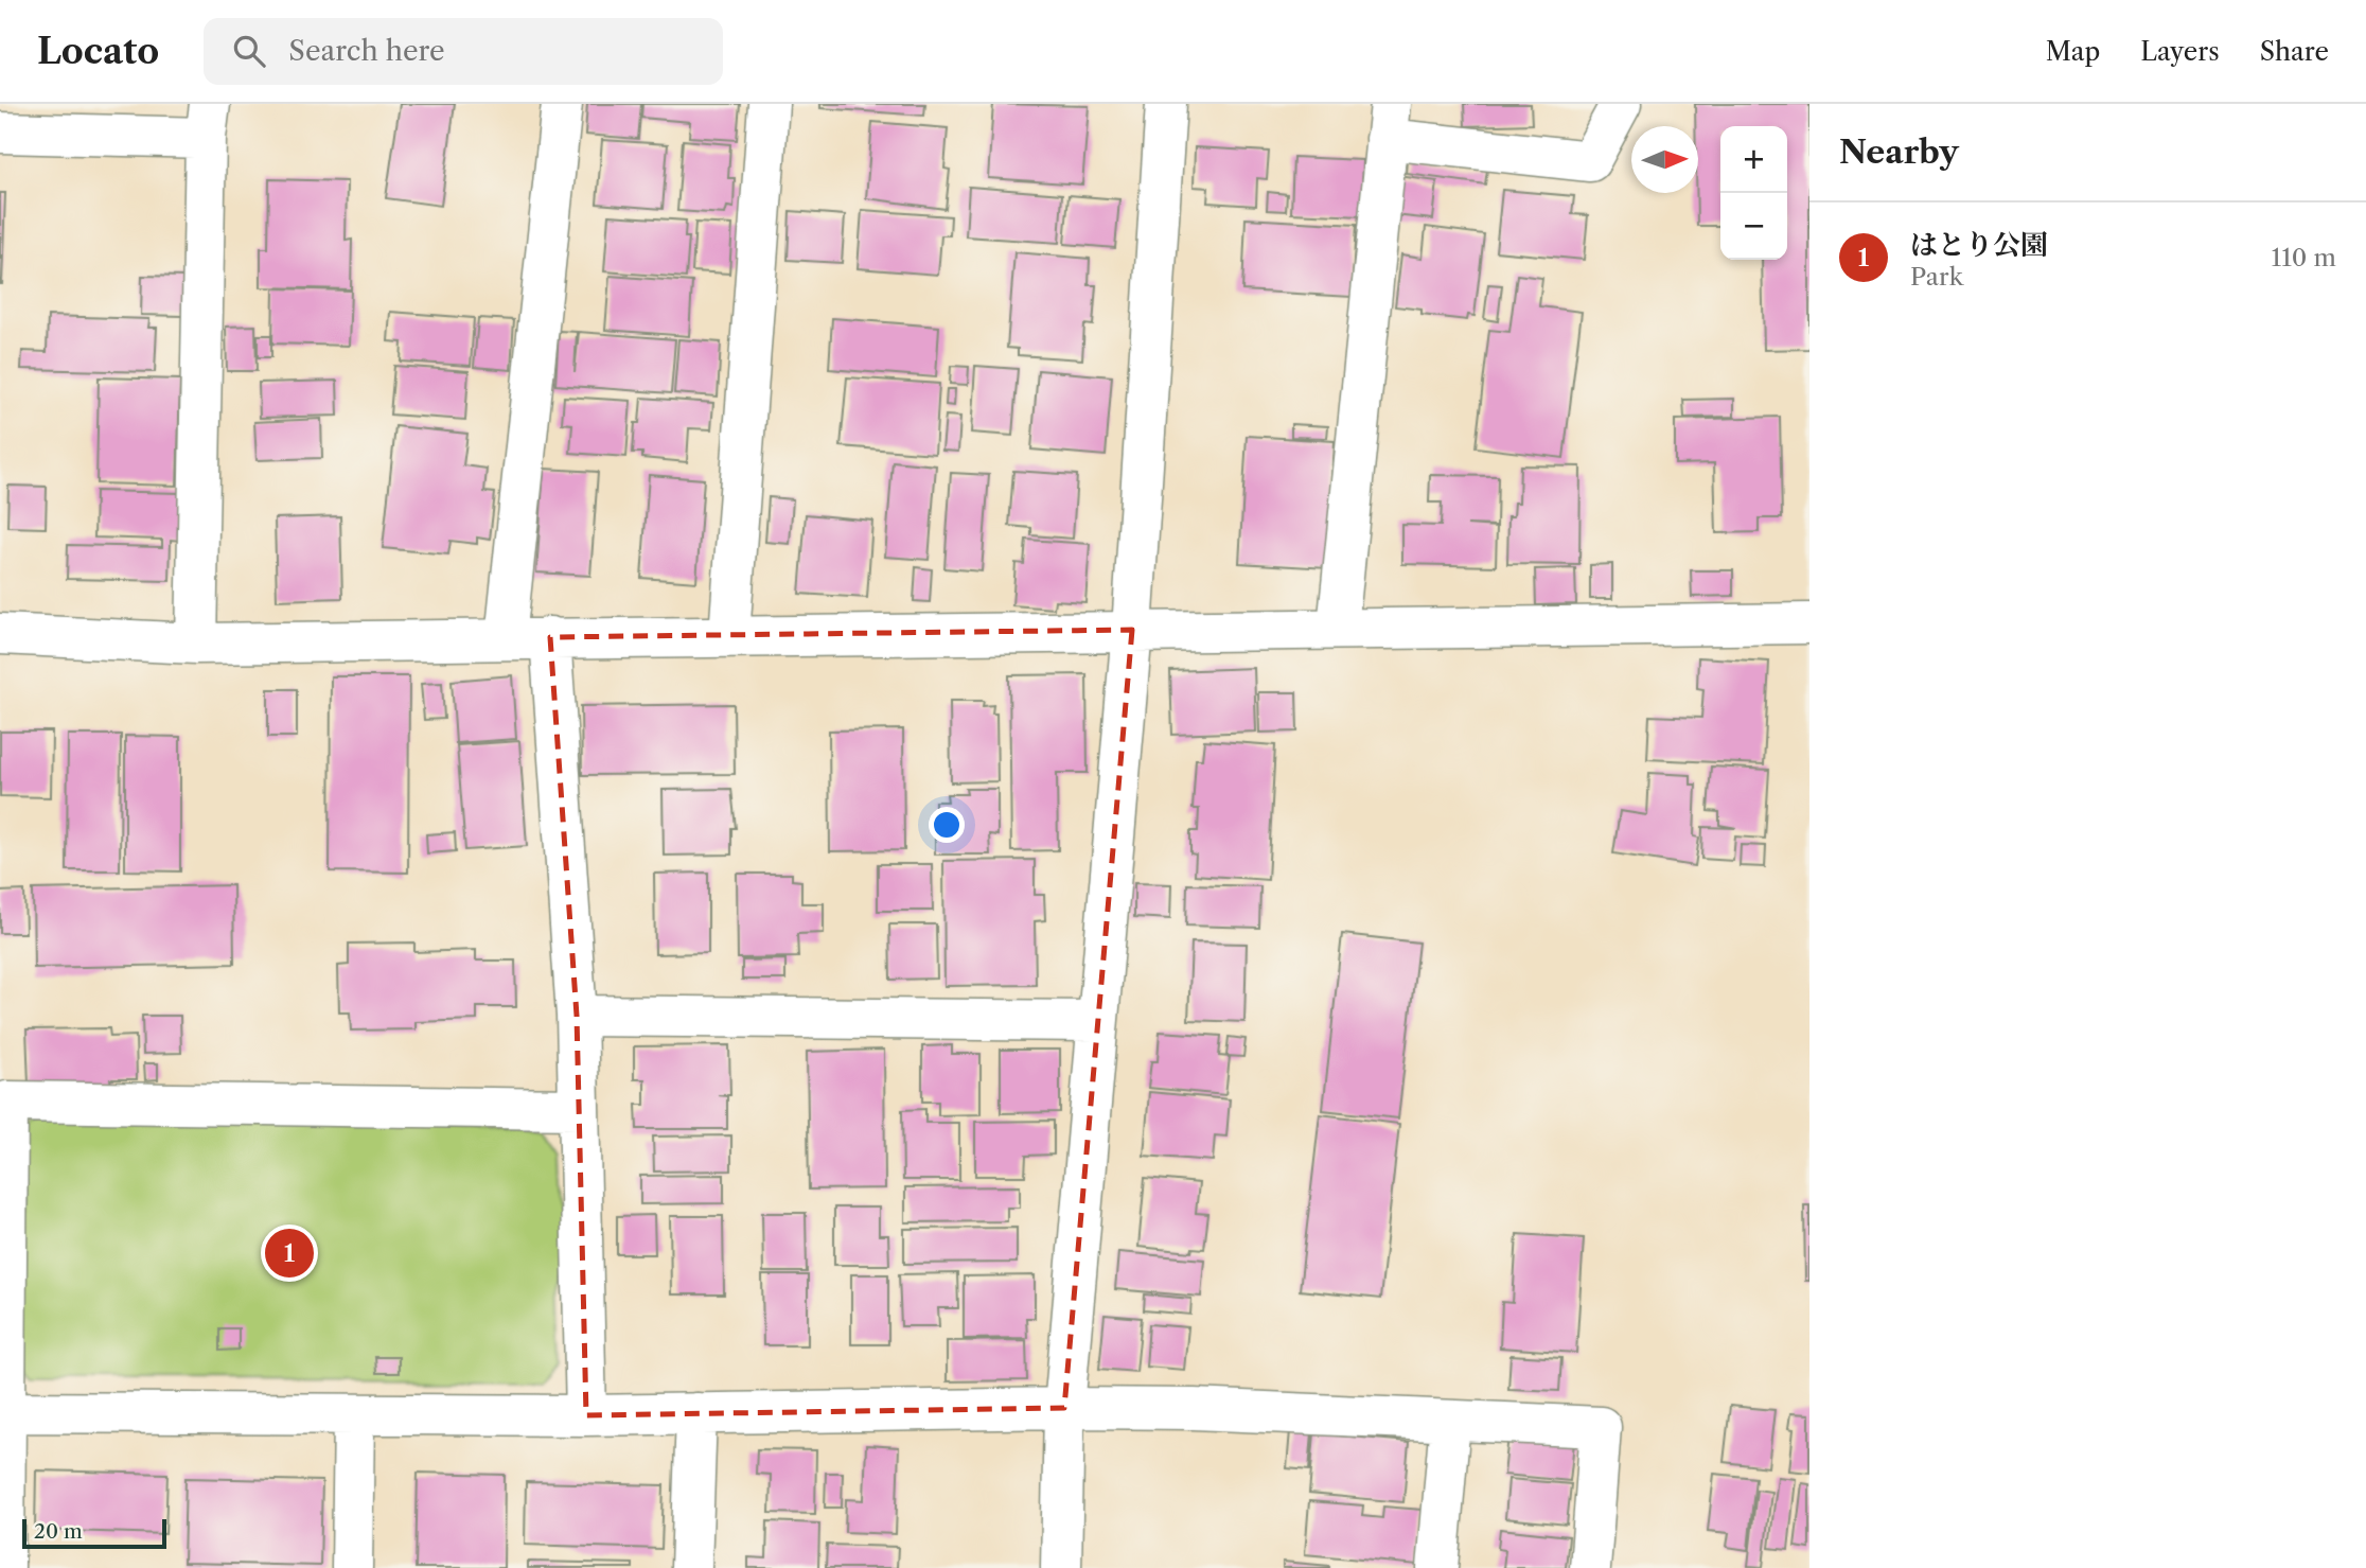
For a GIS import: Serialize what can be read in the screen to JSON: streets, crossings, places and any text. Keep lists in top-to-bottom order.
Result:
{
  "scale_bar": "20 m",
  "north": "right",
  "page": {
    "header": "Locato",
    "search": "Search here",
    "nav": ["Map", "Layers", "Share"],
    "heading": "Nearby",
    "map_buttons": ["+", "−"],
    "list": [
      {
        "mark": "1",
        "name": "はとり公園",
        "note": "Park",
        "value": "110 m"
      }
    ],
    "pins": "1",
    "scale": "20 m"
  }
}
